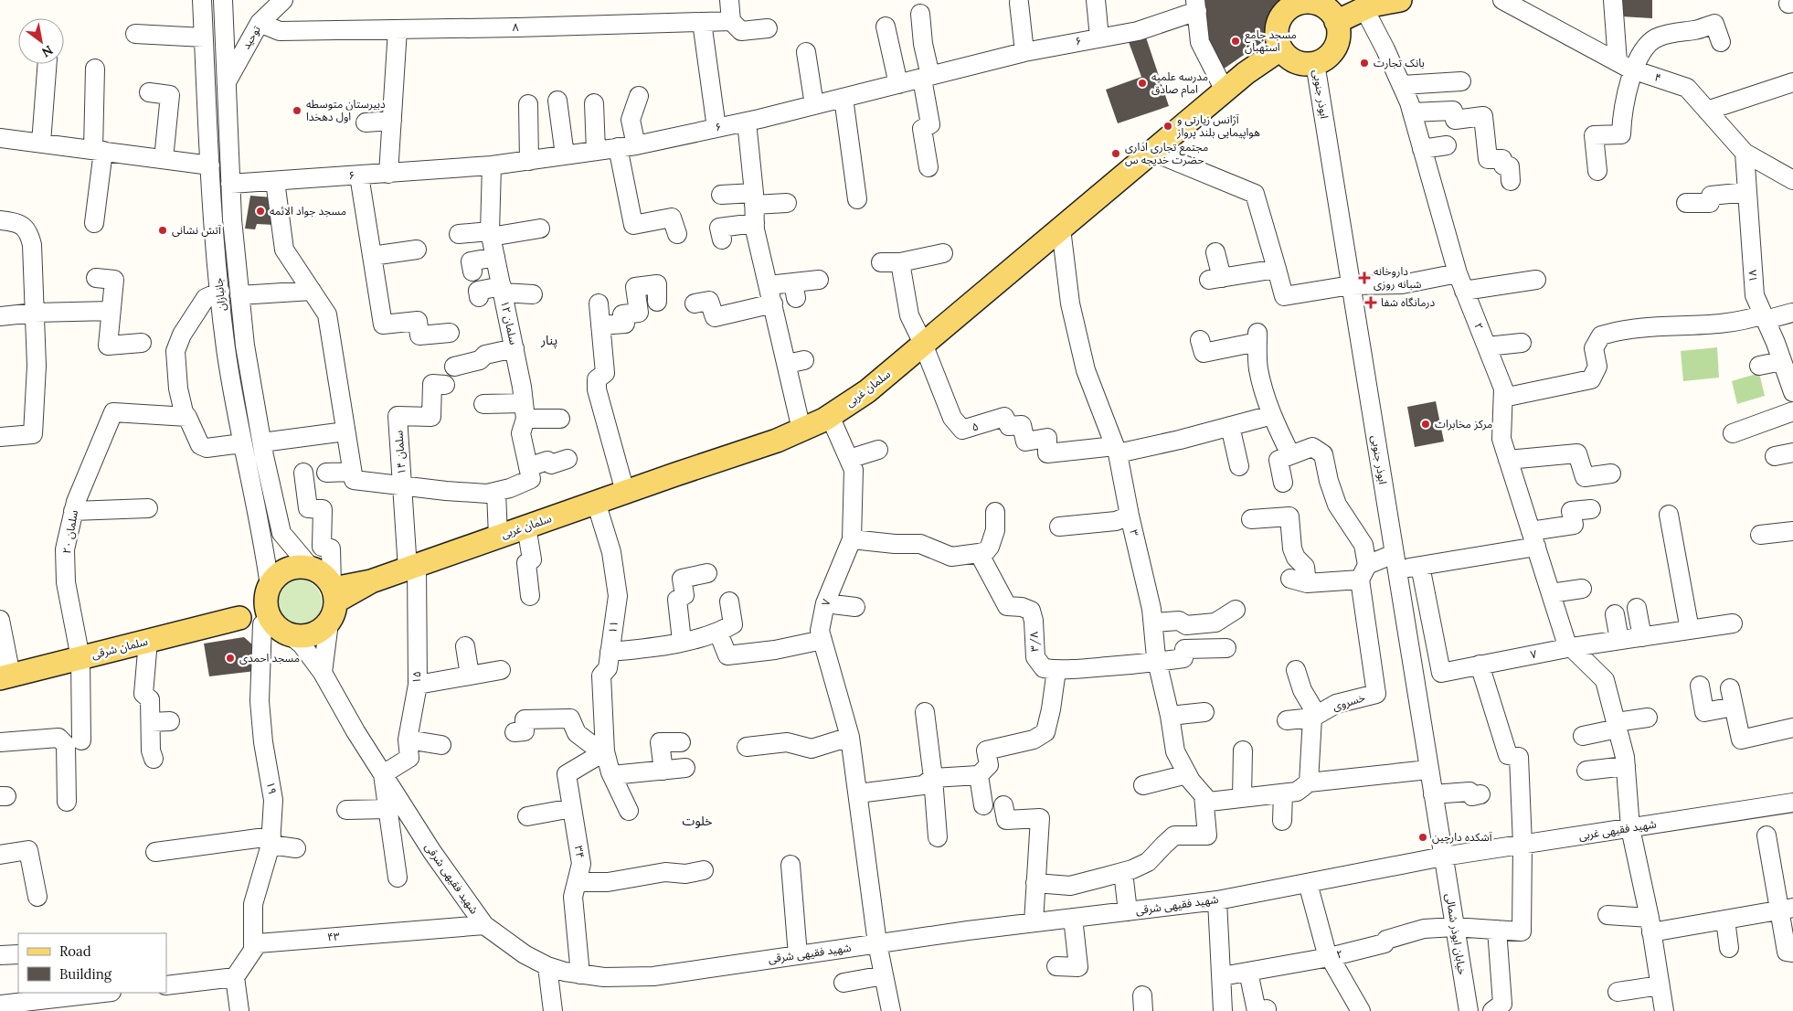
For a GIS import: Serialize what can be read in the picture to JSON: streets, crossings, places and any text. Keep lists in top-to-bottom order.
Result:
{
  "streets": {
    "main road": ["سلمان غربی", "سلمان شرقی"],
    "street": [
      "۸",
      "توحید",
      "۶",
      "۴",
      "ابوذر جنوبی",
      "۱۸",
      "جانبازان",
      "سلمان ۱۲",
      "۲",
      "۵",
      "سلمان ۱۴",
      "سلمان ۲۰",
      "۳",
      "۷",
      "۱۱",
      "۳/۸",
      "۱۵",
      "خسروی",
      "۱۹",
      "شهید فقیهی غربی",
      "۳۴",
      "شهید فقیهی شرقی",
      "خیابان ابوذر شمالی",
      "۴۳"
    ]
  },
  "crossings": [
    ["۸", "توحید"],
    ["توحید", "جانبازان"],
    ["۶", "جانبازان"],
    ["۶", "سلمان ۱۲"],
    ["۴", "۱۸"],
    ["ابوذر جنوبی", "سلمان غربی"],
    ["ابوذر جنوبی", "شهید فقیهی غربی"],
    ["ابوذر جنوبی", "شهید فقیهی شرقی"],
    ["ابوذر جنوبی", "خیابان ابوذر شمالی"],
    ["جانبازان", "سلمان غربی"],
    ["جانبازان", "۱۹"],
    ["جانبازان", "شهید فقیهی شرقی"],
    ["۲", "۷"],
    ["۲", "شهید فقیهی غربی"],
    ["۲", "خیابان ابوذر شمالی"],
    ["سلمان غربی", "۵"],
    ["سلمان غربی", "سلمان ۱۴"],
    ["سلمان غربی", "۳"],
    ["سلمان غربی", "۷"],
    ["سلمان غربی", "۱۱"],
    ["سلمان غربی", "۱۵"],
    ["سلمان غربی", "۱۹"],
    ["سلمان غربی", "شهید فقیهی شرقی"],
    ["۵", "۳"],
    ["سلمان ۱۴", "۱۵"],
    ["سلمان ۲۰", "سلمان شرقی"],
    ["۷", "شهید فقیهی شرقی"],
    ["۱۱", "۳۴"],
    ["۱۵", "شهید فقیهی شرقی"],
    ["۱۹", "شهید فقیهی شرقی"],
    ["۱۹", "۴۳"],
    ["شهید فقیهی غربی", "شهید فقیهی شرقی"],
    ["شهید فقیهی غربی", "خیابان ابوذر شمالی"],
    ["۳۴", "شهید فقیهی شرقی"],
    ["شهید فقیهی شرقی", "خیابان ابوذر شمالی"],
    ["شهید فقیهی شرقی", "۴۳"]
  ],
  "districts": ["پنار", "خلوت"],
  "places": {
    "other": [
      "مسجد جامع استهبان",
      "بانک تجارت",
      "مدرسه علمیه امام صادق",
      "دبیرستان متوسطه اول دهخدا",
      "آژانس زیارتی و هواپیمایی بلند پرواز",
      "مجتمع تجاری اداری حضرت خدیجه س",
      "مسجد جواد الائمه",
      "آتش نشانی",
      "مرکز مخابرات",
      "مسجد احمدی",
      "آشکده دارچین"
    ],
    "health": ["داروخانه شبانه روزی", "درمانگاه شفا"]
  },
  "legend": ["Road", "Building"],
  "north": "bottom right"
}
